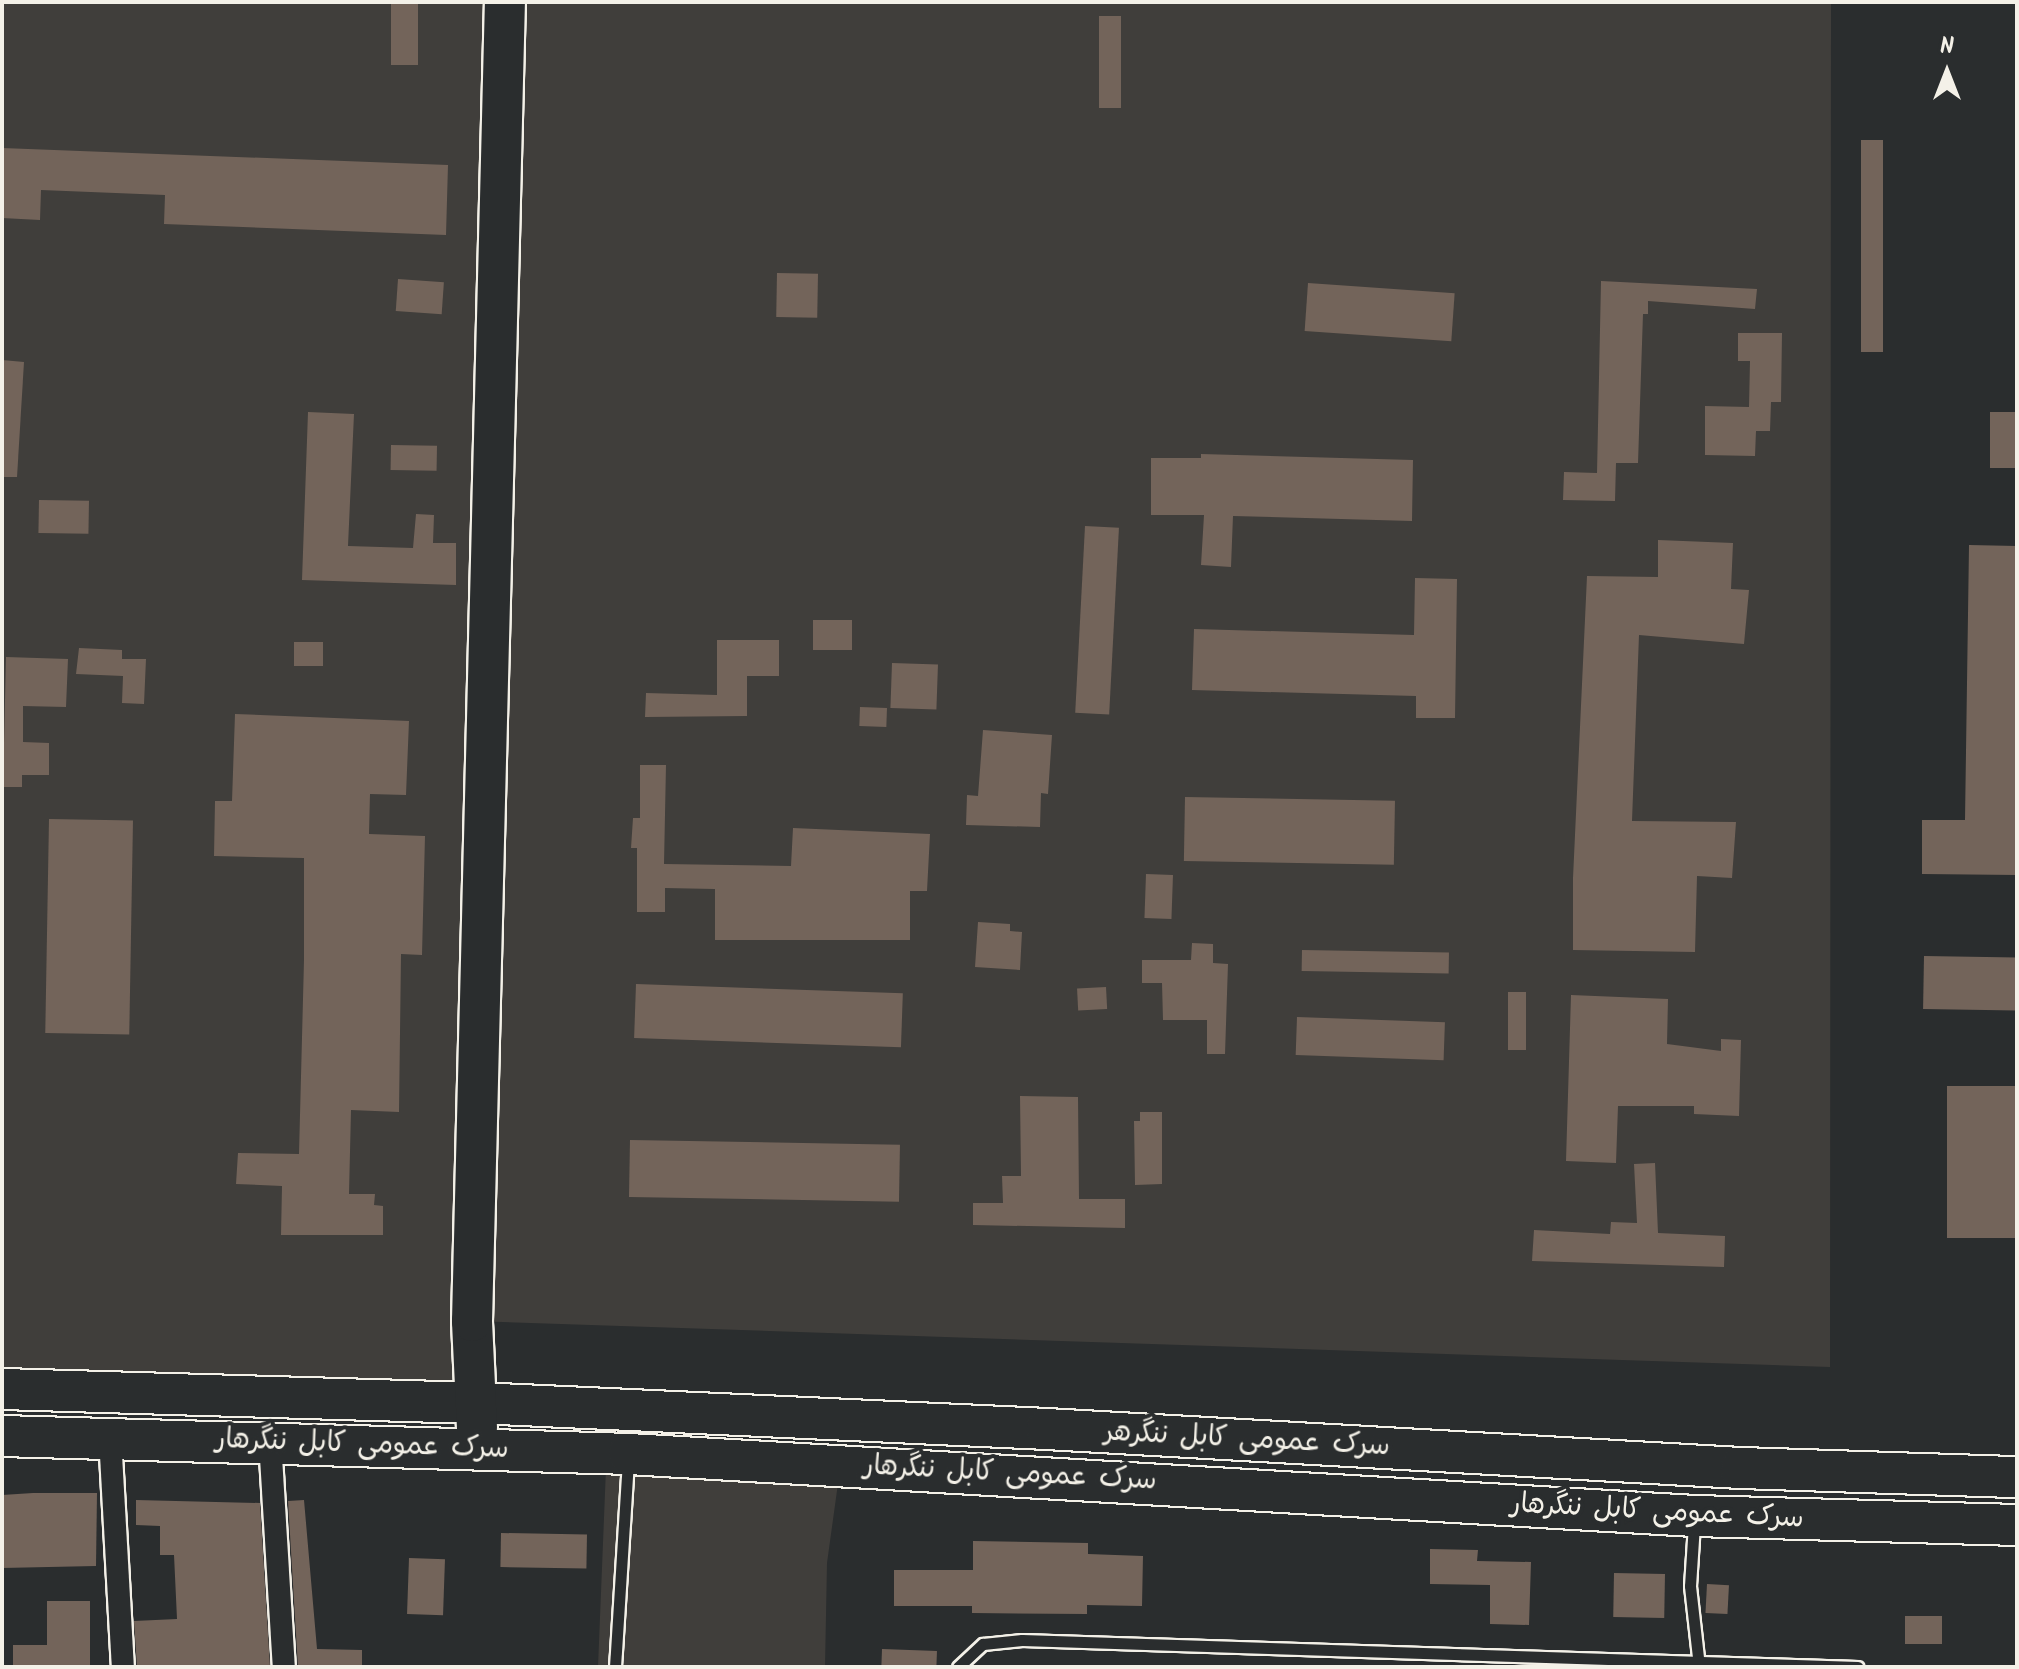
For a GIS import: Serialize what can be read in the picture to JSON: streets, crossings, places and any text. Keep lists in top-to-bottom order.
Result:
{
  "streets": {
    "highway": ["سرک عمومی کابل ننگرهر", "سرک عمومی کابل ننگرهار"]
  },
  "crossings": [
    ["سرک عمومی کابل ننگرهر", "سرک عمومی کابل ننگرهار"]
  ],
  "north": "top"
}
